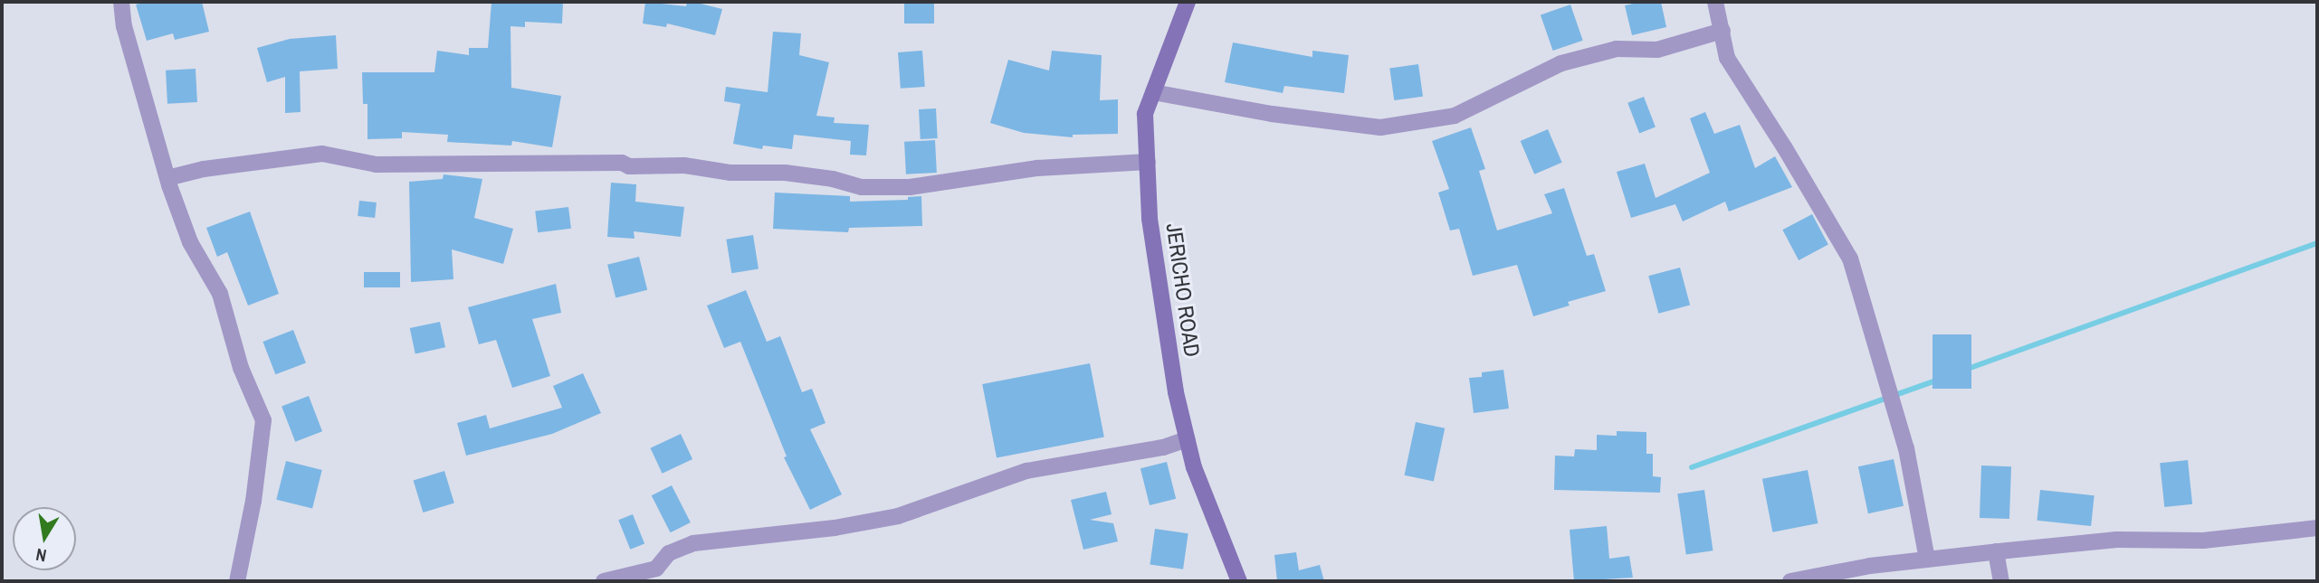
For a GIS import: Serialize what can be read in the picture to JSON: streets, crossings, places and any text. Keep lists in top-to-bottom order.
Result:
{
  "streets": {
    "street": ["JERICHO ROAD"]
  },
  "north": "bottom"
}
